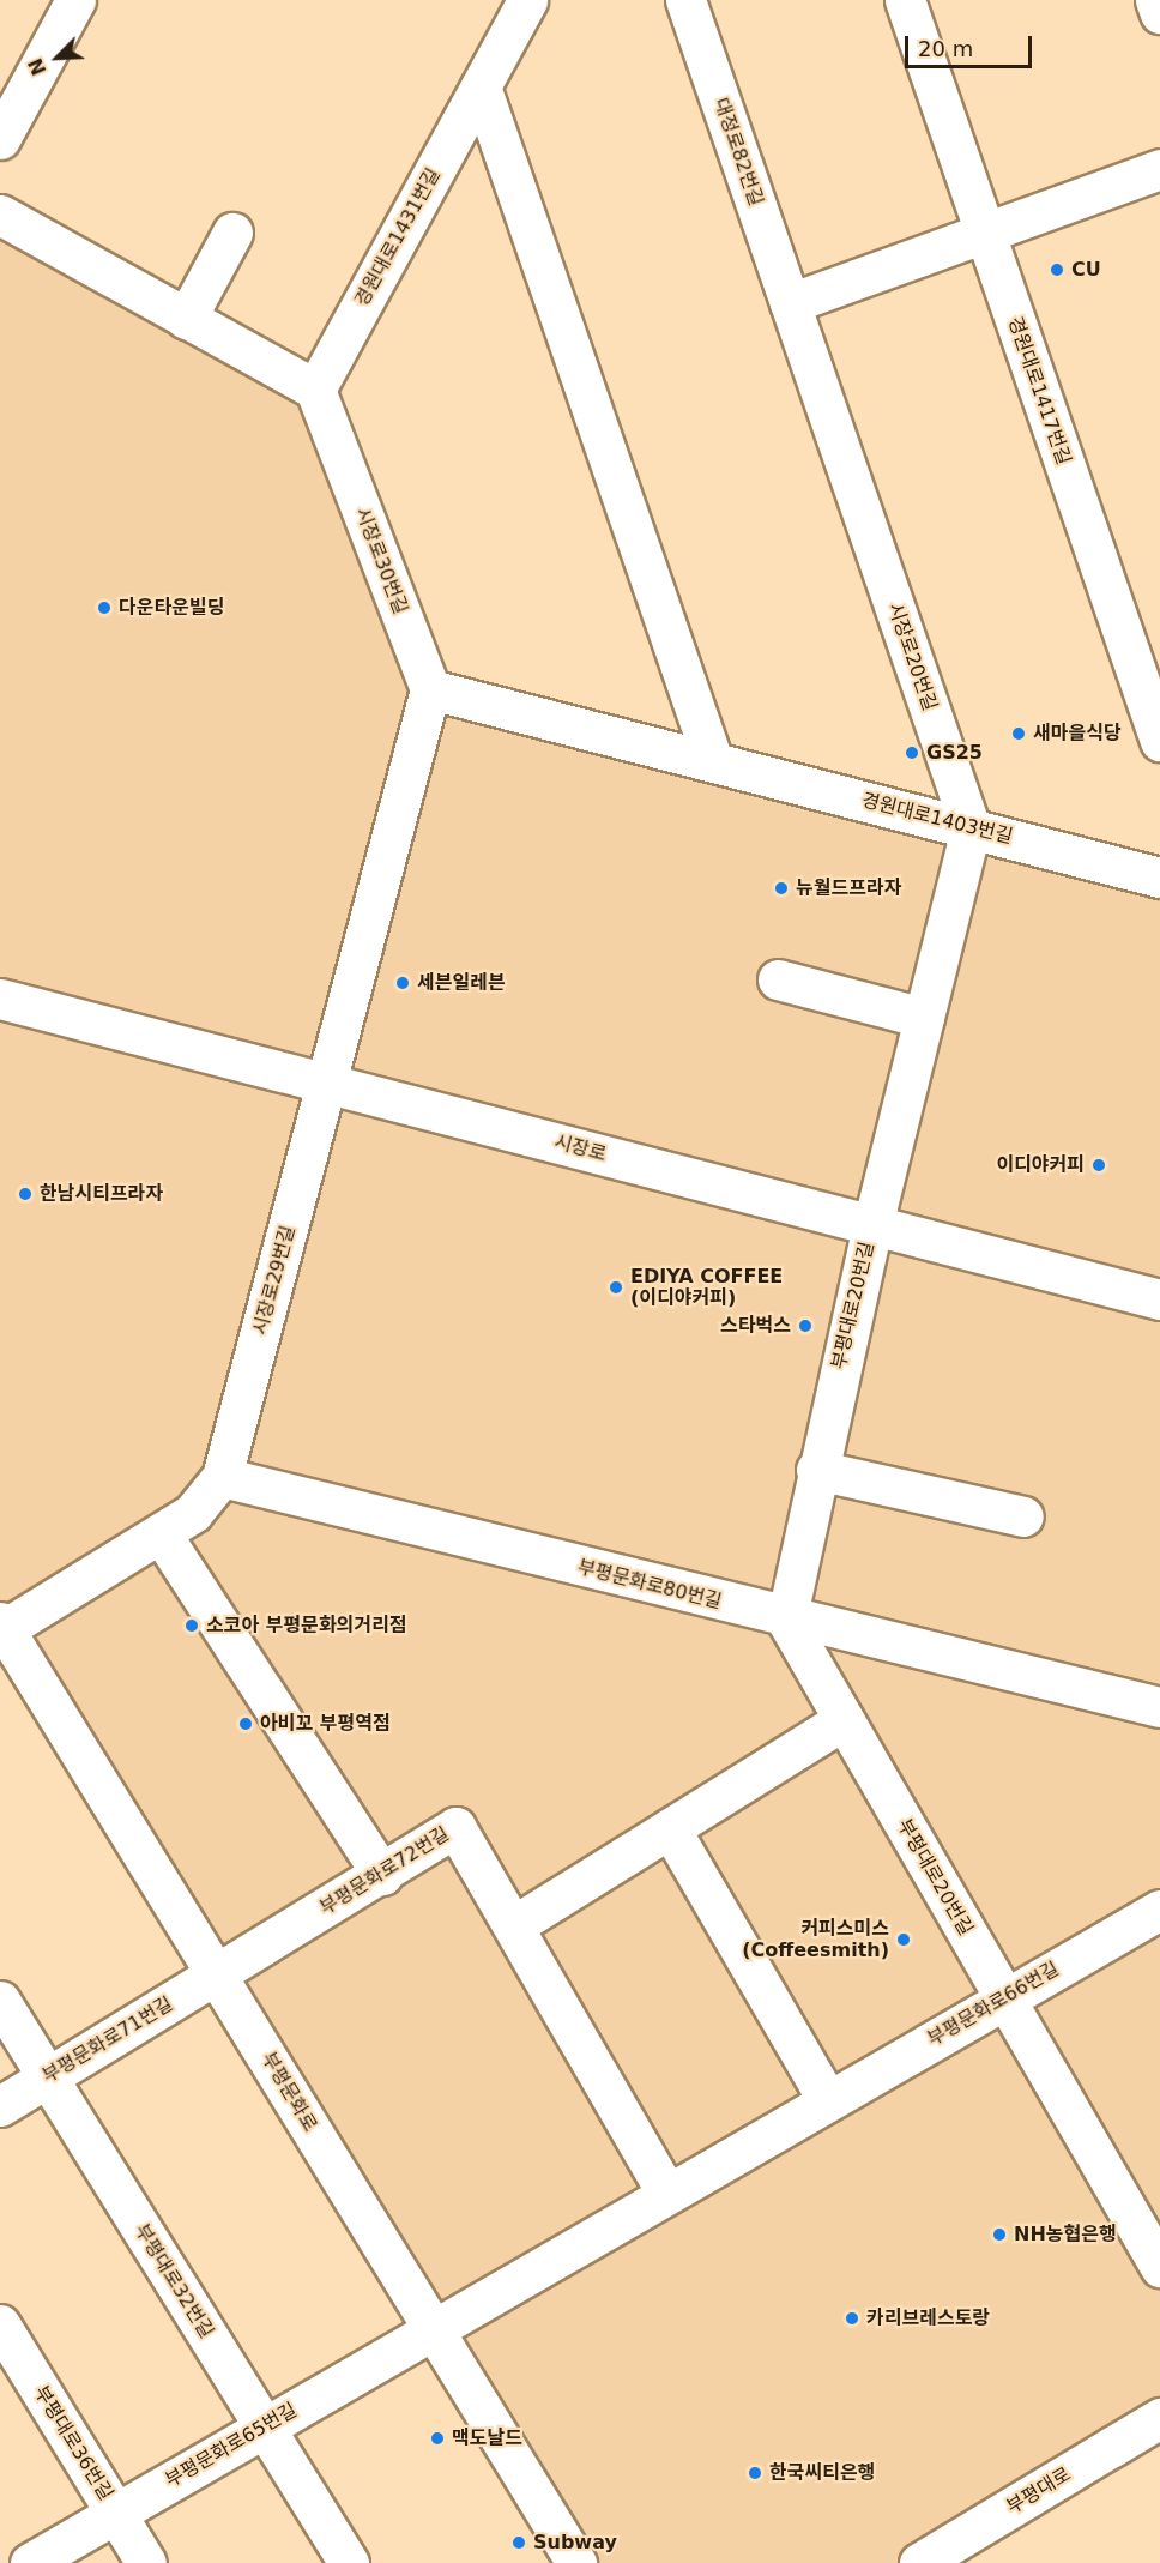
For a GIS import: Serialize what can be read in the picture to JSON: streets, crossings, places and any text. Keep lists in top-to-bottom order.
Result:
{
  "streets": {
    "street": [
      "대정로82번길",
      "경원대로1431번길",
      "경원대로1417번길",
      "시장로30번길",
      "시장로20번길",
      "경원대로1403번길",
      "시장로",
      "시장로29번길",
      "부평대로20번길",
      "부평문화로80번길",
      "부평문화로72번길",
      "부평문화로66번길",
      "부평문화로71번길",
      "부평문화로",
      "부평대로32번길",
      "부평대로36번길",
      "부평문화로65번길",
      "부평대로"
    ]
  },
  "crossings": [
    ["대정로82번길", "시장로20번길"],
    ["경원대로1431번길", "시장로30번길"],
    ["시장로30번길", "경원대로1403번길"],
    ["시장로20번길", "경원대로1403번길"],
    ["시장로", "시장로29번길"],
    ["시장로", "부평대로20번길"],
    ["시장로29번길", "부평문화로80번길"],
    ["부평대로20번길", "부평문화로80번길"],
    ["부평대로20번길", "부평문화로66번길"],
    ["부평문화로72번길", "부평문화로66번길"],
    ["부평문화로72번길", "부평문화로71번길"],
    ["부평문화로72번길", "부평문화로"],
    ["부평문화로66번길", "부평문화로"],
    ["부평문화로66번길", "부평문화로65번길"],
    ["부평문화로71번길", "부평문화로"],
    ["부평문화로71번길", "부평대로32번길"],
    ["부평문화로", "부평문화로65번길"],
    ["부평대로32번길", "부평문화로65번길"],
    ["부평대로36번길", "부평문화로65번길"]
  ],
  "places": [
    "CU",
    "다운타운빌딩",
    "새마을식당",
    "GS25",
    "뉴월드프라자",
    "세븐일레븐",
    "이디야커피",
    "한남시티프라자",
    "EDIYA COFFEE (이디야커피)",
    "스타벅스",
    "소코아 부평문화의거리점",
    "아비꼬 부평역점",
    "커피스미스 (Coffeesmith)",
    "NH농협은행",
    "카리브레스토랑",
    "맥도날드",
    "한국씨티은행",
    "Subway"
  ],
  "scale_bar": "20 m",
  "north": "bottom left"
}
